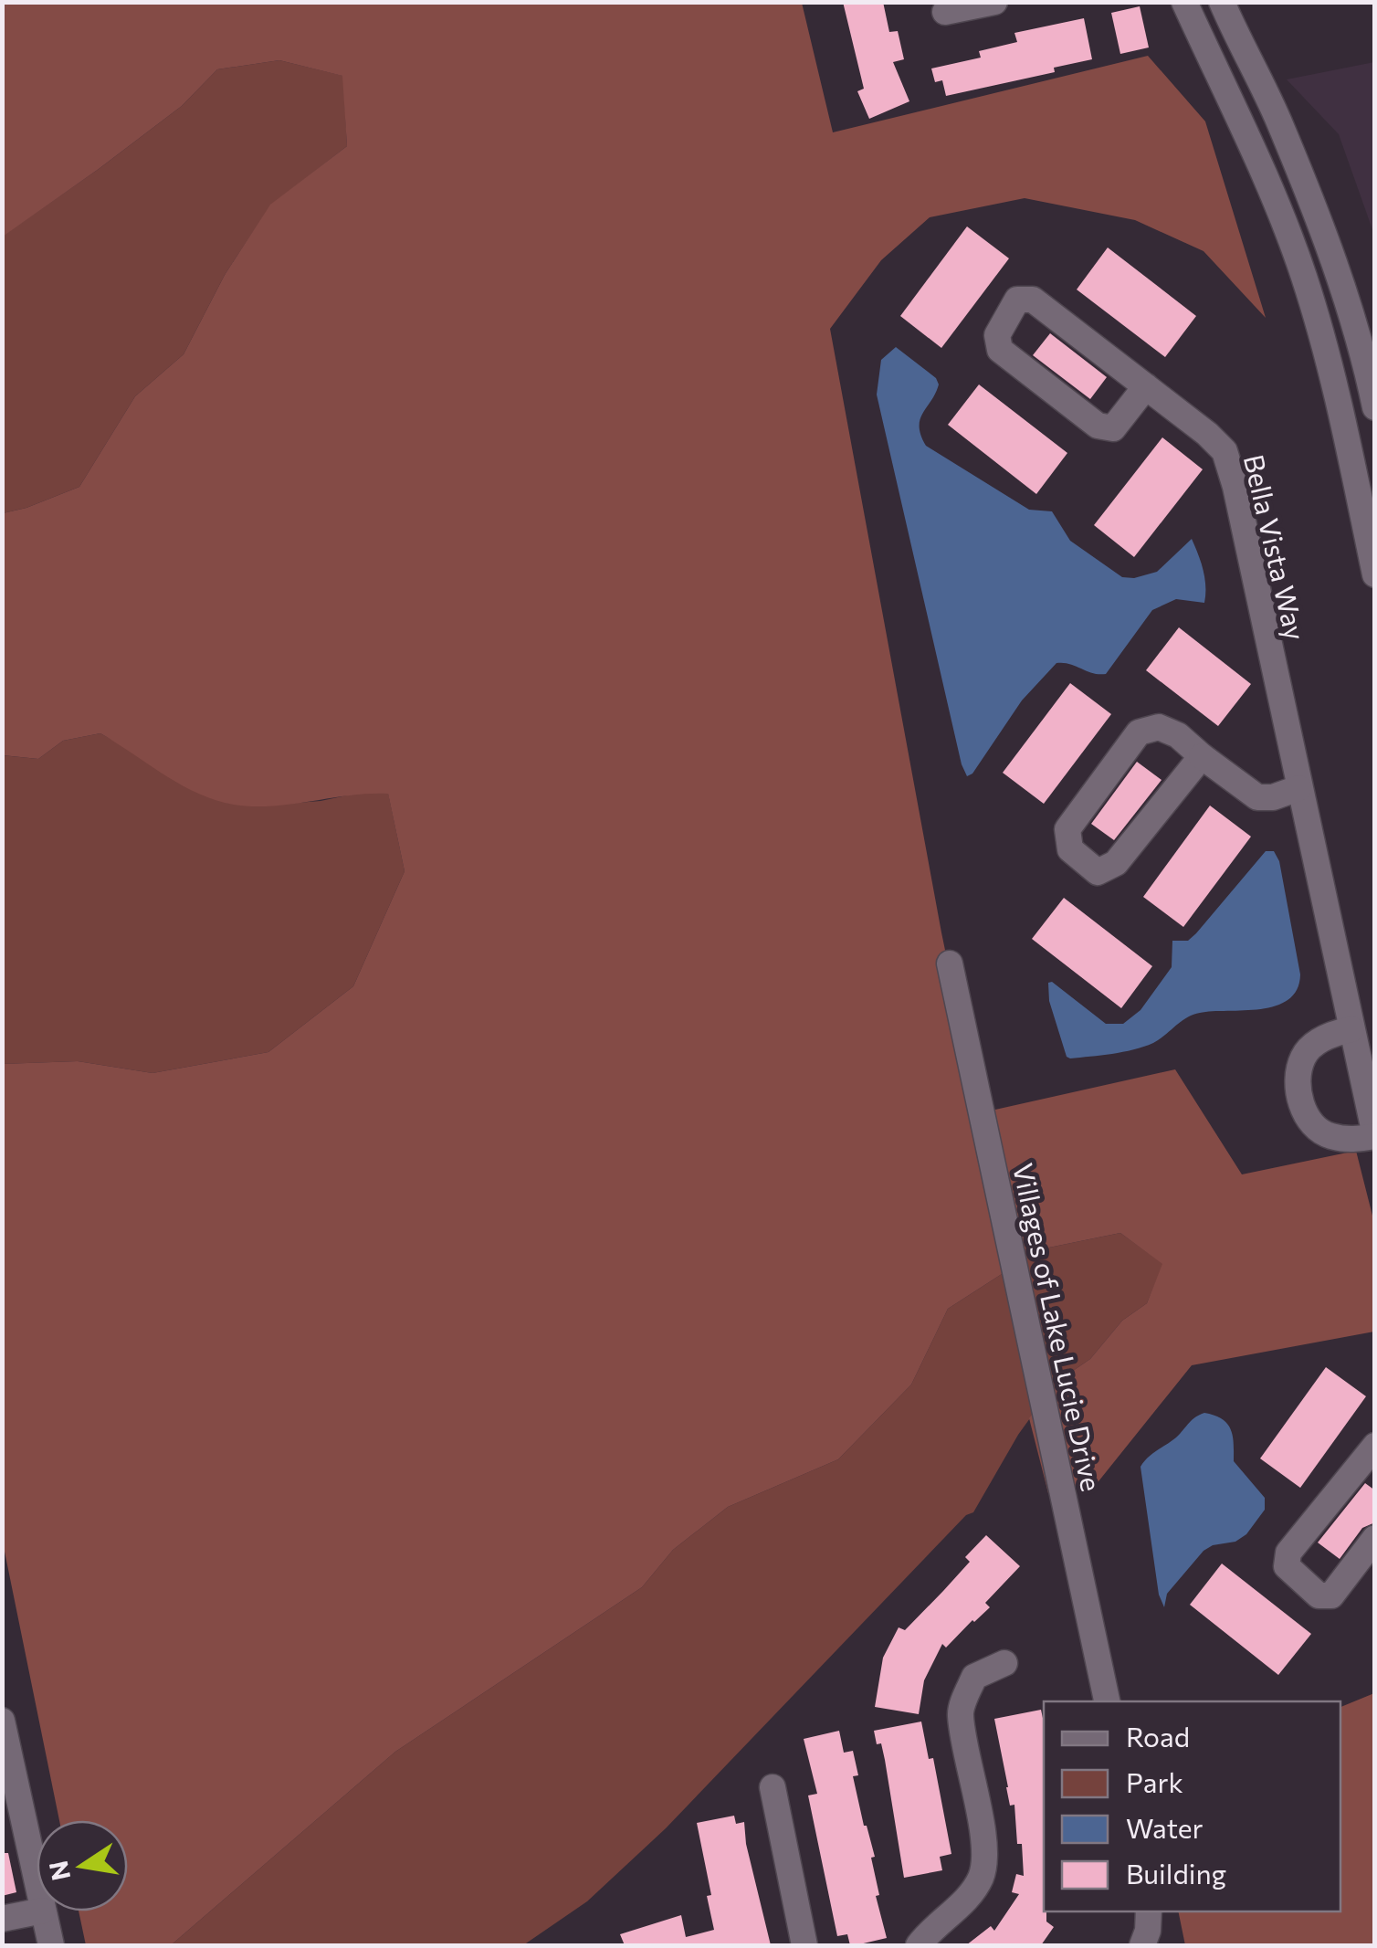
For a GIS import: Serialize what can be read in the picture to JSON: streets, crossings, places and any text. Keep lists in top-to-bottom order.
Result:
{
  "streets": {
    "street": ["Bella Vista Way", "Villages of Lake Lucie Drive"]
  },
  "legend": [
    "Road",
    "Park",
    "Water",
    "Building"
  ],
  "north": "left"
}
